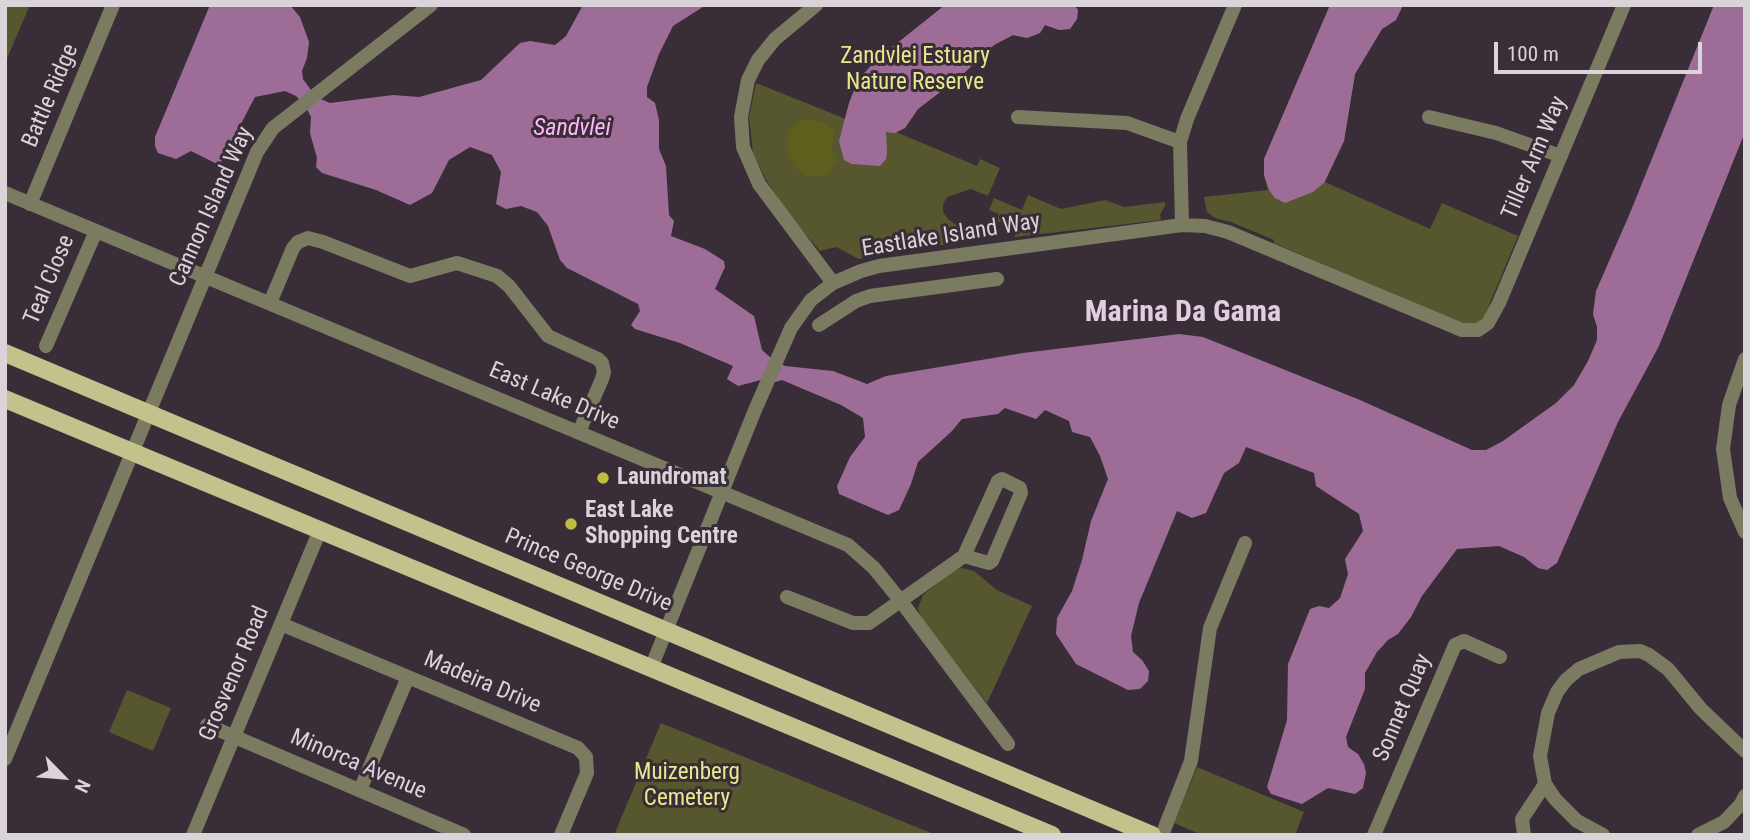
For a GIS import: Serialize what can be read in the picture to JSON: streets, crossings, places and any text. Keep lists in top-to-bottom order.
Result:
{
  "streets": {
    "main road": ["Prince George Drive"],
    "street": [
      "Battle Ridge",
      "Tiller Arm Way",
      "Cannon Island Way",
      "Eastlake Island Way",
      "Teal Close",
      "East Lake Drive",
      "Grosvenor Road",
      "Madeira Drive",
      "Sonnet Quay",
      "Minorca Avenue"
    ]
  },
  "crossings": [
    ["Battle Ridge", "East Lake Drive"],
    ["Tiller Arm Way", "Eastlake Island Way"],
    ["Cannon Island Way", "East Lake Drive"],
    ["Cannon Island Way", "Prince George Drive"],
    ["Eastlake Island Way", "East Lake Drive"],
    ["Eastlake Island Way", "Prince George Drive"],
    ["Teal Close", "East Lake Drive"],
    ["Grosvenor Road", "Madeira Drive"],
    ["Grosvenor Road", "Minorca Avenue"]
  ],
  "districts": ["Marina Da Gama"],
  "water": ["Sandvlei"],
  "parks": ["Zandvlei Estuary Nature Reserve", "Muizenberg Cemetery"],
  "places": ["Laundromat", "East Lake Shopping Centre"],
  "scale_bar": "100 m",
  "north": "bottom right"
}
